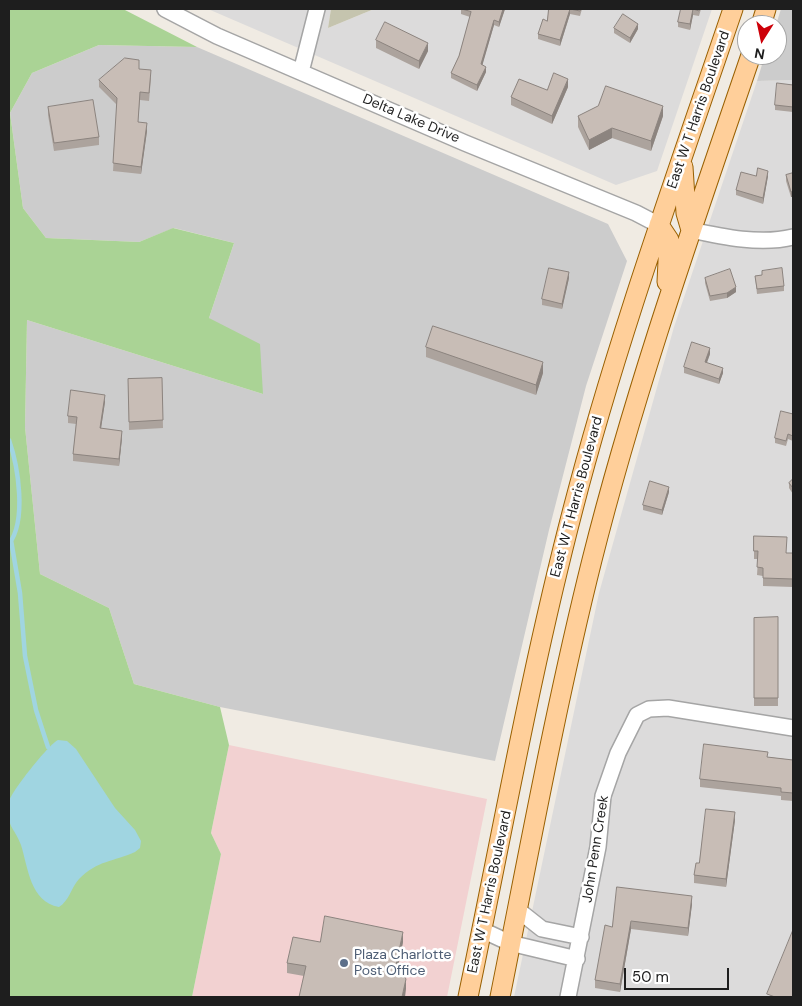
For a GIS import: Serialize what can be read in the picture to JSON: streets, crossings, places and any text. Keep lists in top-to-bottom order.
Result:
{
  "streets": {
    "main road": ["East W T Harris Boulevard"],
    "street": ["Delta Lake Drive", "John Penn Creek"]
  },
  "crossings": [
    ["East W T Harris Boulevard", "Delta Lake Drive"]
  ],
  "places": ["Plaza Charlotte Post Office"],
  "scale_bar": "50 m",
  "north": "bottom"
}
